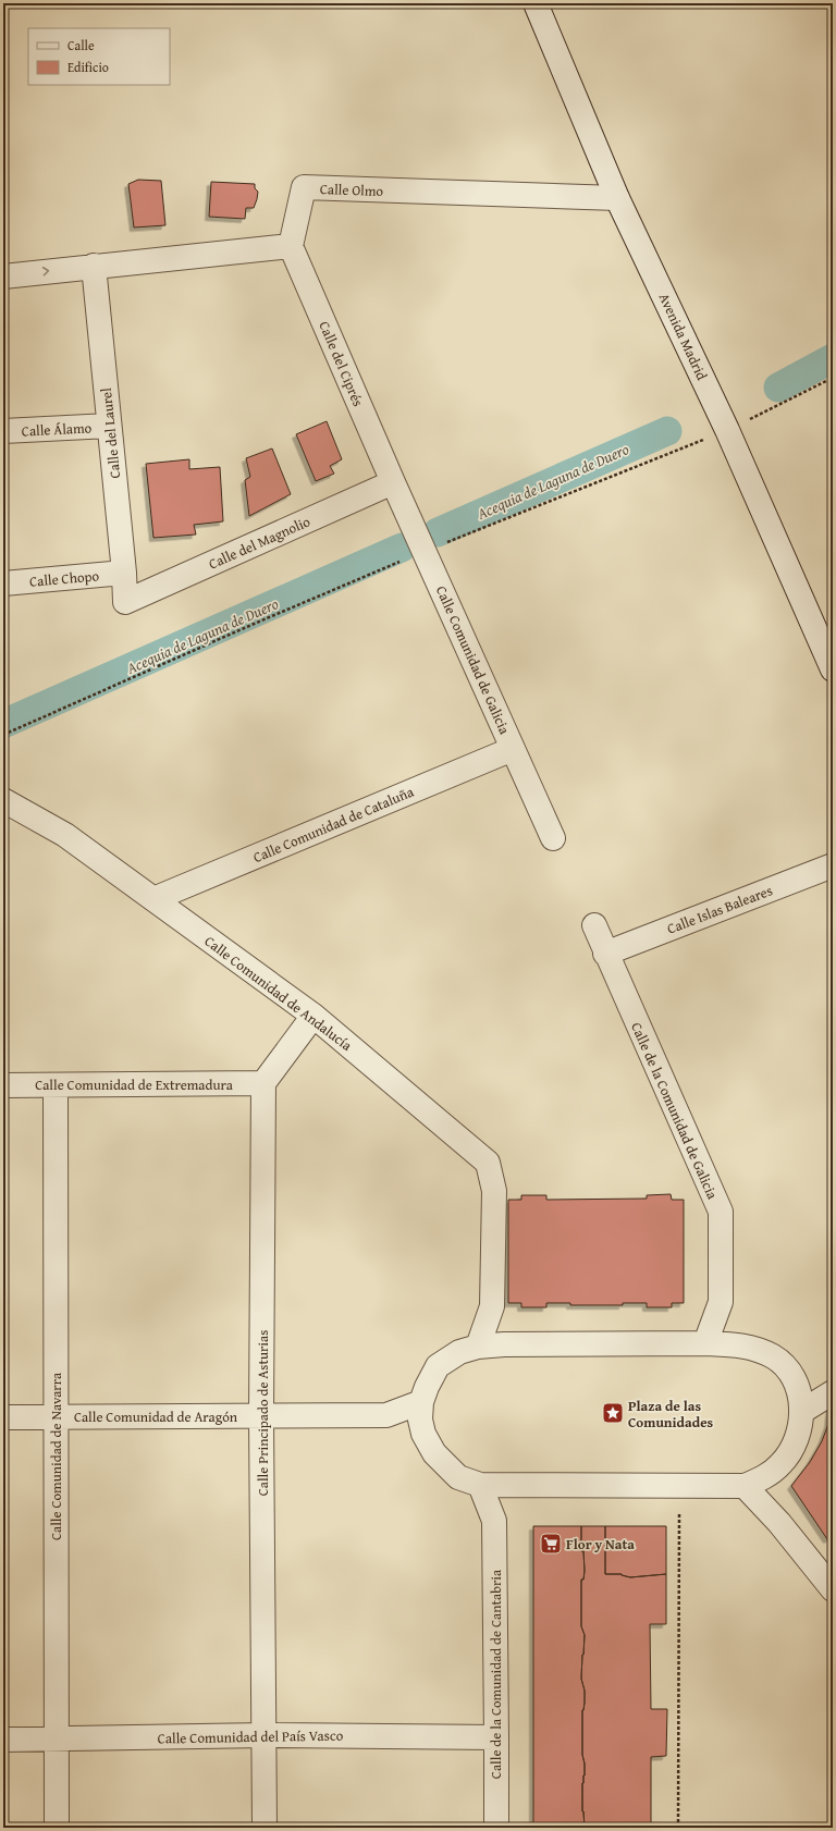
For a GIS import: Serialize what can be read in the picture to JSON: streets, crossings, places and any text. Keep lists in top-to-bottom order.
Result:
{
  "streets": {
    "street": [
      "Calle Olmo",
      "Avenida Madrid",
      "Calle del Ciprés",
      "Calle Álamo",
      "Calle del Laurel",
      "Calle del Magnolio",
      "Calle Chopo",
      "Calle Comunidad de Galicia",
      "Calle Comunidad de Cataluña",
      "Calle Islas Baleares",
      "Calle Comunidad de Andalucía",
      "Calle Comunidad de Extremadura",
      "Calle de la Comunidad de Galicia",
      "Calle Principado de Asturias",
      "Calle Comunidad de Aragón",
      "Calle Comunidad de Navarra",
      "Calle de la Comunidad de Cantabria",
      "Calle Comunidad del País Vasco"
    ]
  },
  "crossings": [
    ["Calle Olmo", "Avenida Madrid"],
    ["Calle Olmo", "Calle del Ciprés"],
    ["Calle del Ciprés", "Calle del Magnolio"],
    ["Calle del Ciprés", "Calle Comunidad de Galicia"],
    ["Calle Álamo", "Calle del Laurel"],
    ["Calle del Laurel", "Calle del Magnolio"],
    ["Calle del Laurel", "Calle Chopo"],
    ["Calle del Magnolio", "Calle Comunidad de Galicia"],
    ["Calle Comunidad de Galicia", "Calle Comunidad de Cataluña"],
    ["Calle Comunidad de Cataluña", "Calle Comunidad de Andalucía"],
    ["Calle Islas Baleares", "Calle de la Comunidad de Galicia"],
    ["Calle Comunidad de Extremadura", "Calle Principado de Asturias"],
    ["Calle Comunidad de Extremadura", "Calle Comunidad de Navarra"],
    ["Calle Principado de Asturias", "Calle Comunidad de Aragón"],
    ["Calle Principado de Asturias", "Calle Comunidad del País Vasco"],
    ["Calle Comunidad de Aragón", "Calle Comunidad de Navarra"],
    ["Calle Comunidad de Navarra", "Calle Comunidad del País Vasco"],
    ["Calle de la Comunidad de Cantabria", "Calle Comunidad del País Vasco"]
  ],
  "water": ["Acequia de Laguna de Duero"],
  "places": {
    "place": ["Plaza de las Comunidades"],
    "supermarket": ["Flor y Nata"]
  },
  "legend": ["Calle", "Edificio"]
}
